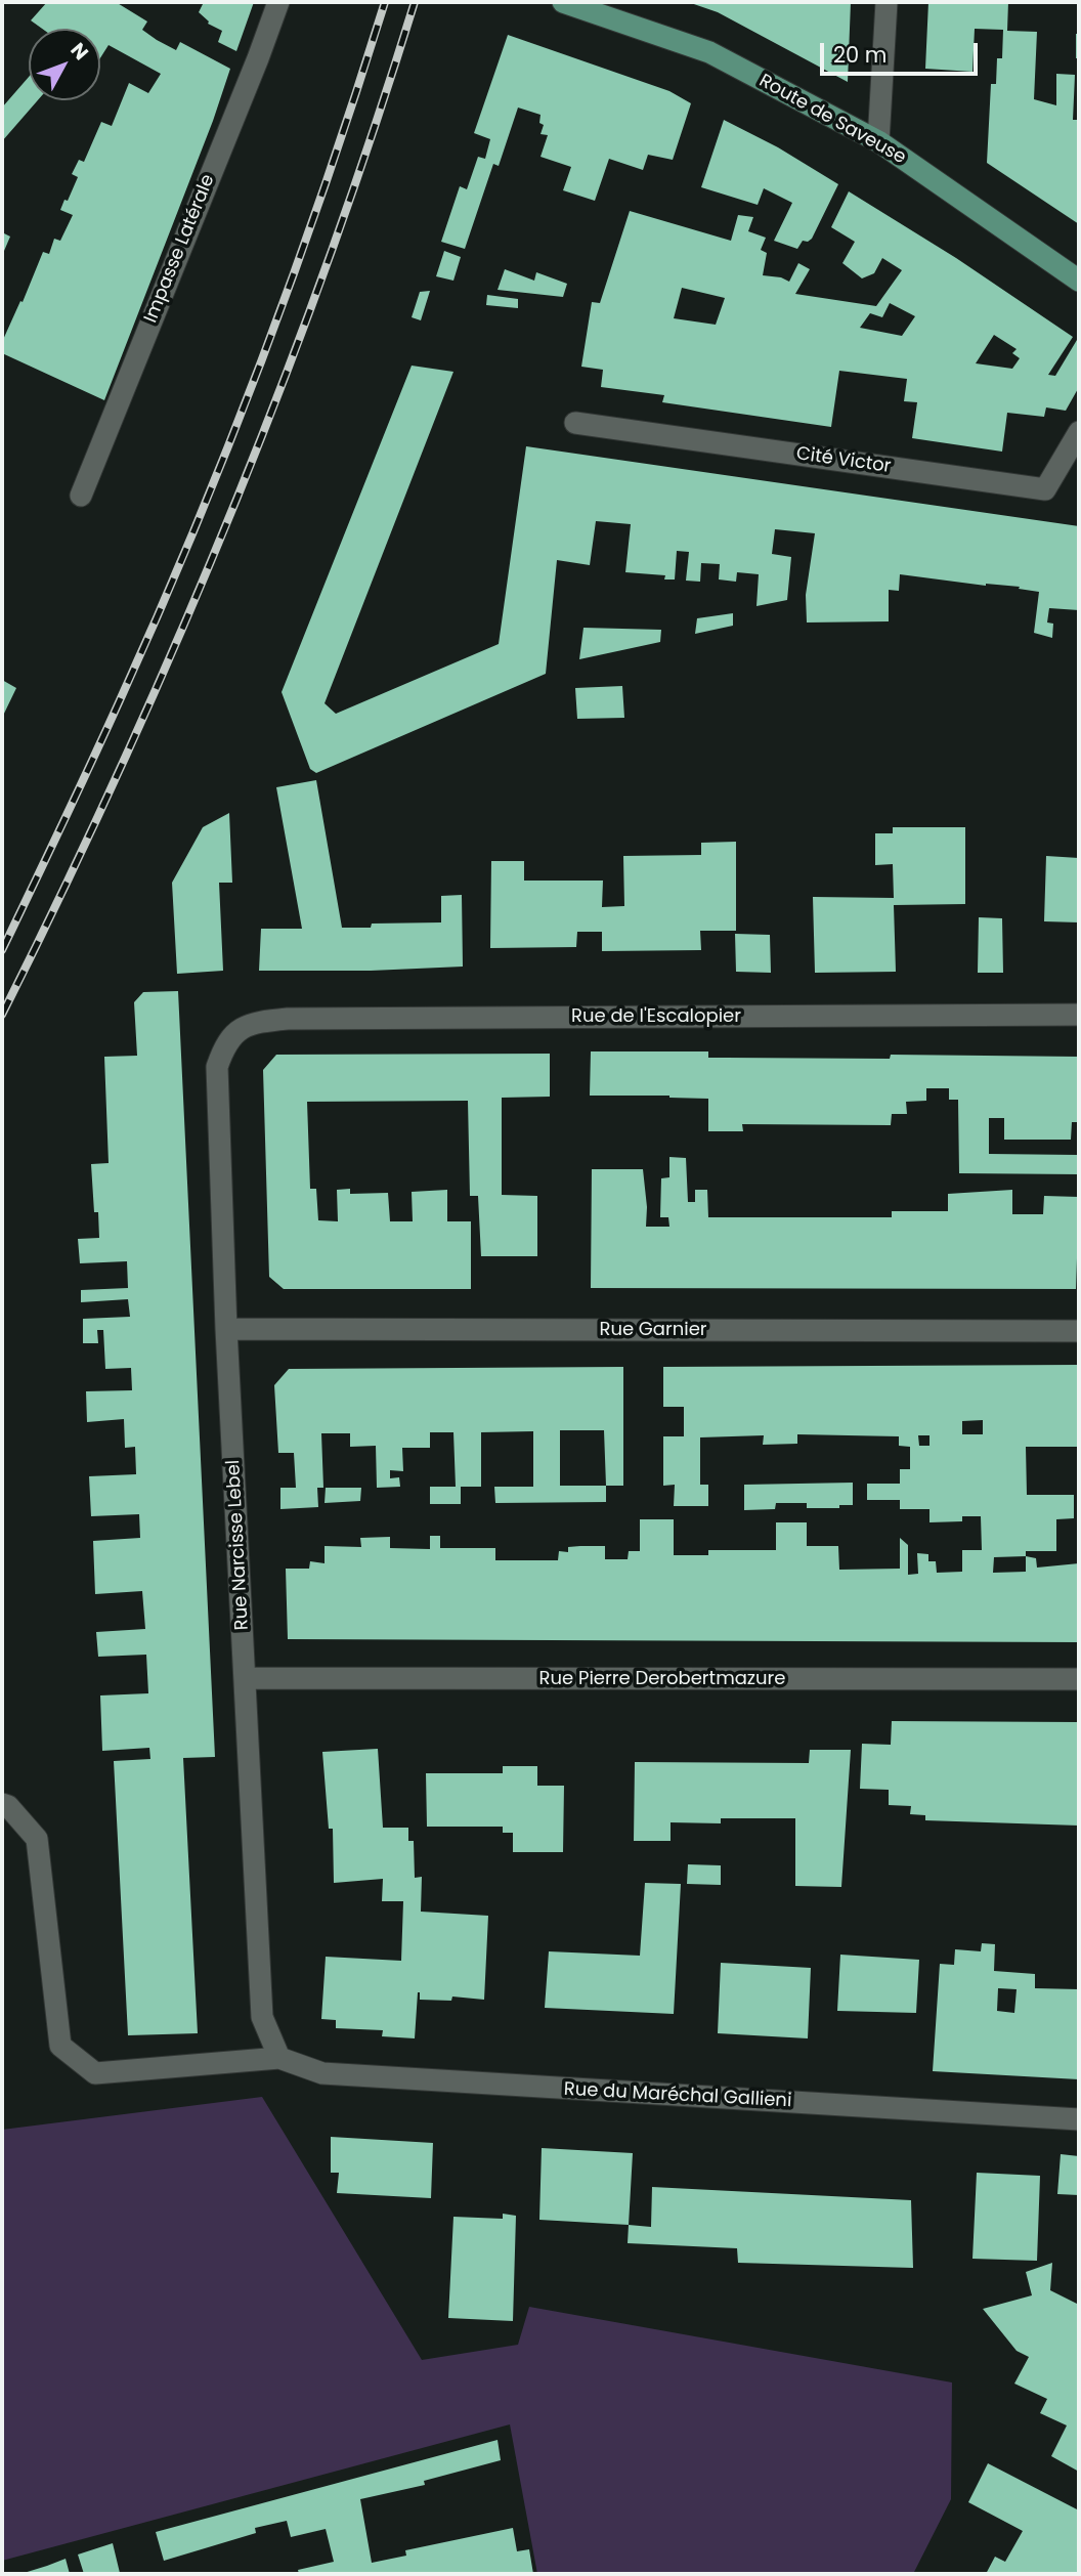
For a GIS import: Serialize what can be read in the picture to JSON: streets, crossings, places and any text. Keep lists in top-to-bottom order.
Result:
{
  "streets": {
    "main road": ["Route de Saveuse"],
    "street": [
      "Impasse Latérale",
      "Cité Victor",
      "Rue de l'Escalopier",
      "Rue Garnier",
      "Rue Narcisse Lebel",
      "Rue Pierre Derobertmazure",
      "Rue du Maréchal Gallieni"
    ]
  },
  "crossings": [
    ["Rue de l'Escalopier", "Rue Narcisse Lebel"],
    ["Rue Garnier", "Rue Narcisse Lebel"],
    ["Rue Narcisse Lebel", "Rue Pierre Derobertmazure"],
    ["Rue Narcisse Lebel", "Rue du Maréchal Gallieni"]
  ],
  "scale_bar": "20 m",
  "north": "top right"
}
